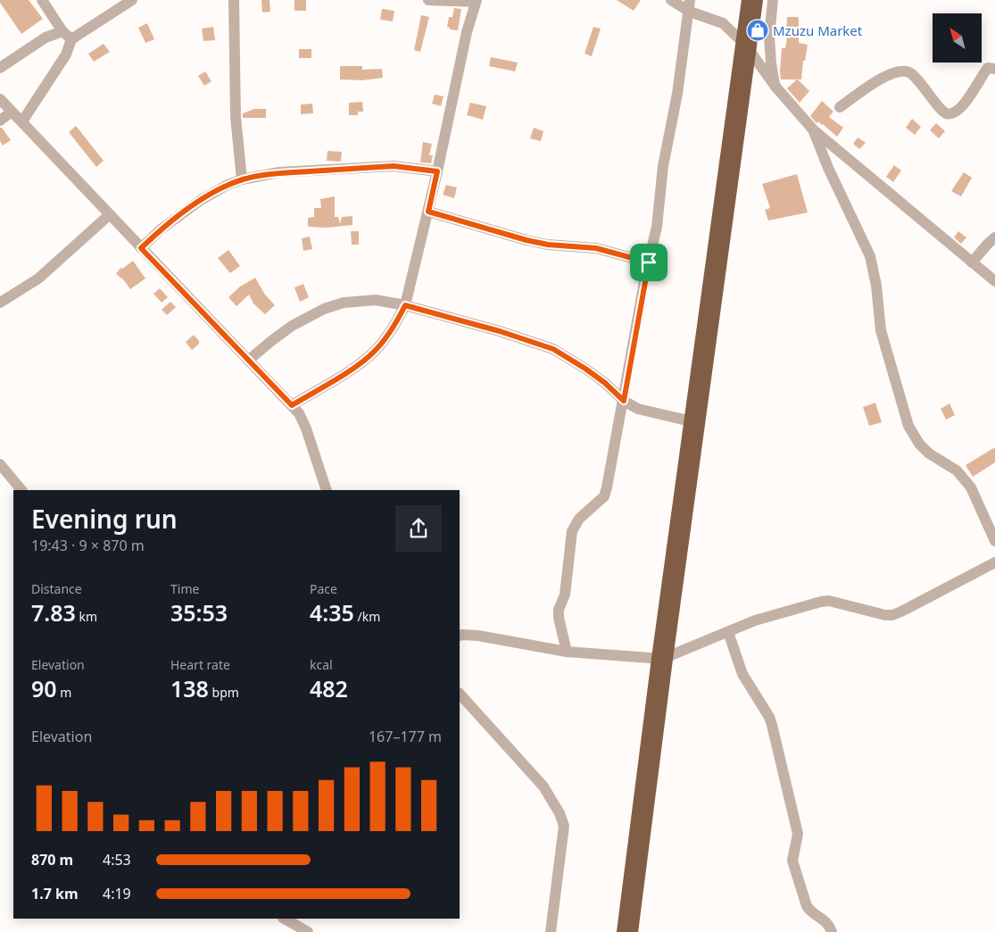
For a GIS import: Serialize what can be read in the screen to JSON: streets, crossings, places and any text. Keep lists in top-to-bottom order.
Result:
{
  "places": {
    "shop": ["Mzuzu Market"]
  },
  "north": "top left",
  "page": {
    "heading": ["Evening run", "19:43 · 9 × 870 m"],
    "stats": [
      ["Distance", "7.83 km"],
      ["Time", "35:53"],
      ["Pace", "4:35 /km"],
      ["Elevation", "90 m"],
      ["Heart rate", "138 bpm"],
      ["kcal", "482"]
    ],
    "chart": ["Elevation", "167–177 m"],
    "list": [
      {
        "name": "870 m",
        "note": "4:53"
      },
      {
        "name": "1.7 km",
        "note": "4:19"
      }
    ]
  }
}
